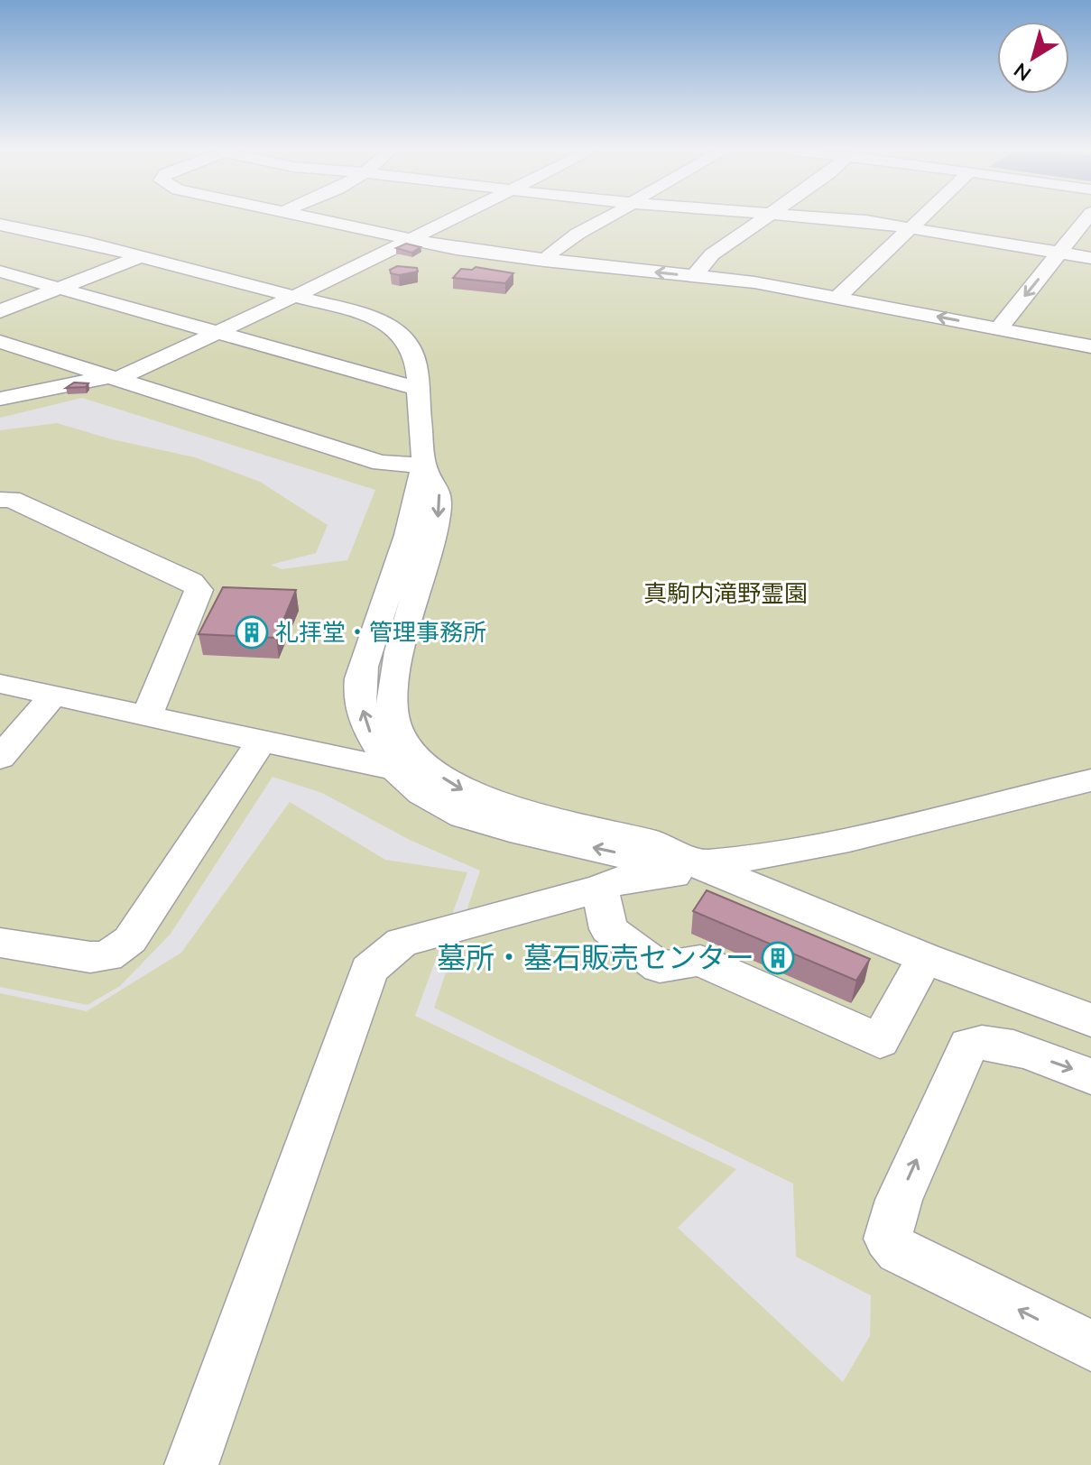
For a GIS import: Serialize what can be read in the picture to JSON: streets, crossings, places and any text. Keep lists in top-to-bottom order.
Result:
{
  "parks": ["真駒内滝野霊園"],
  "places": {
    "building": ["礼拝堂・管理事務所", "墓所・墓石販売センター"]
  },
  "north": "bottom left"
}
